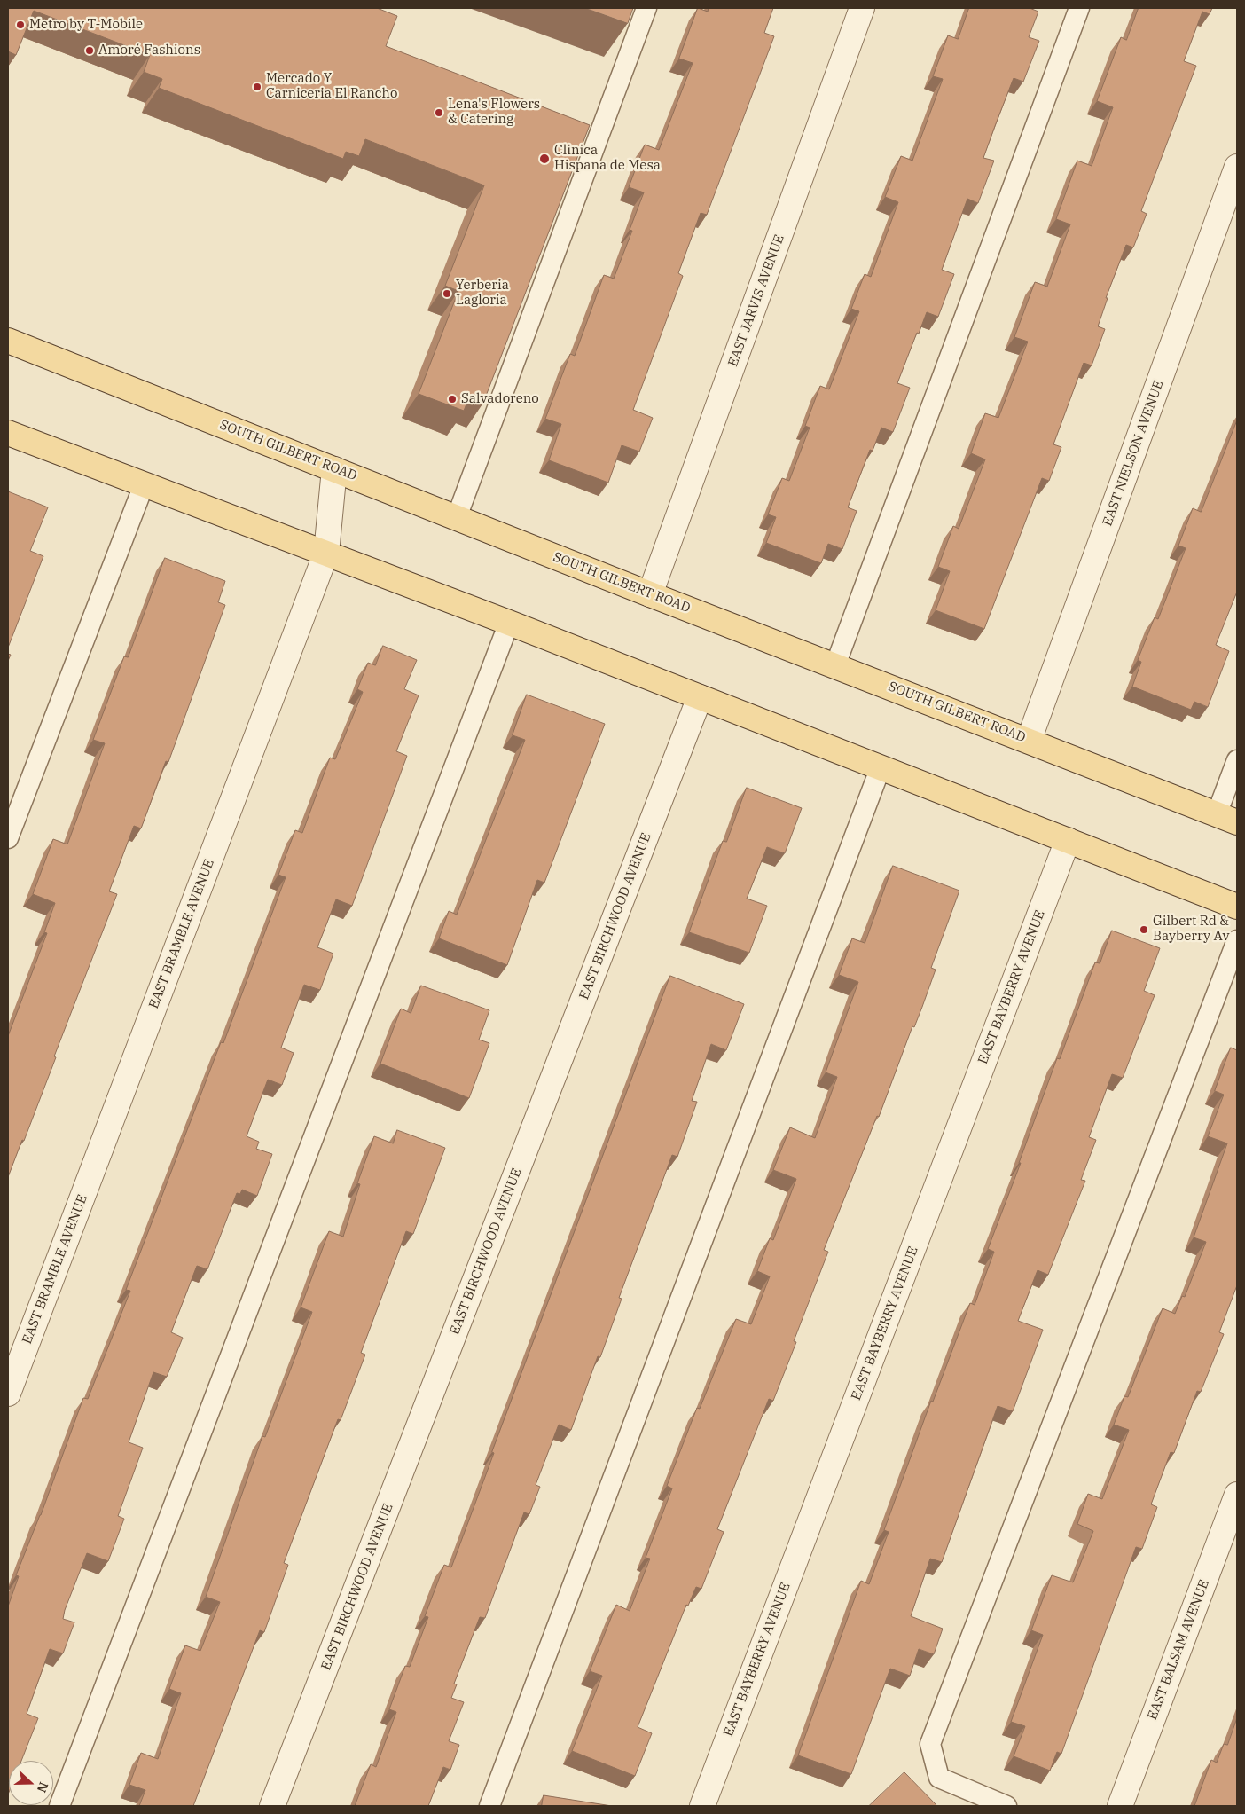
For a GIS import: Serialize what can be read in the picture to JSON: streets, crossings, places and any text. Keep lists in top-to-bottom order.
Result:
{
  "streets": {
    "main road": ["SOUTH GILBERT ROAD"],
    "street": [
      "EAST JARVIS AVENUE",
      "EAST NIELSON AVENUE",
      "EAST BIRCHWOOD AVENUE",
      "EAST BRAMBLE AVENUE",
      "EAST BAYBERRY AVENUE",
      "EAST BALSAM AVENUE"
    ]
  },
  "crossings": [
    ["EAST JARVIS AVENUE", "SOUTH GILBERT ROAD"],
    ["SOUTH GILBERT ROAD", "EAST NIELSON AVENUE"],
    ["SOUTH GILBERT ROAD", "EAST BRAMBLE AVENUE"]
  ],
  "places": [
    "Metro by T-Mobile",
    "Amoré Fashions",
    "Mercado Y Carniceria El Rancho",
    "Lena's Flowers & Catering",
    "Clinica Hispana de Mesa",
    "Yerberia Lagloria",
    "Salvadoreno",
    "Gilbert Rd & Bayberry Av"
  ],
  "north": "right"
}
